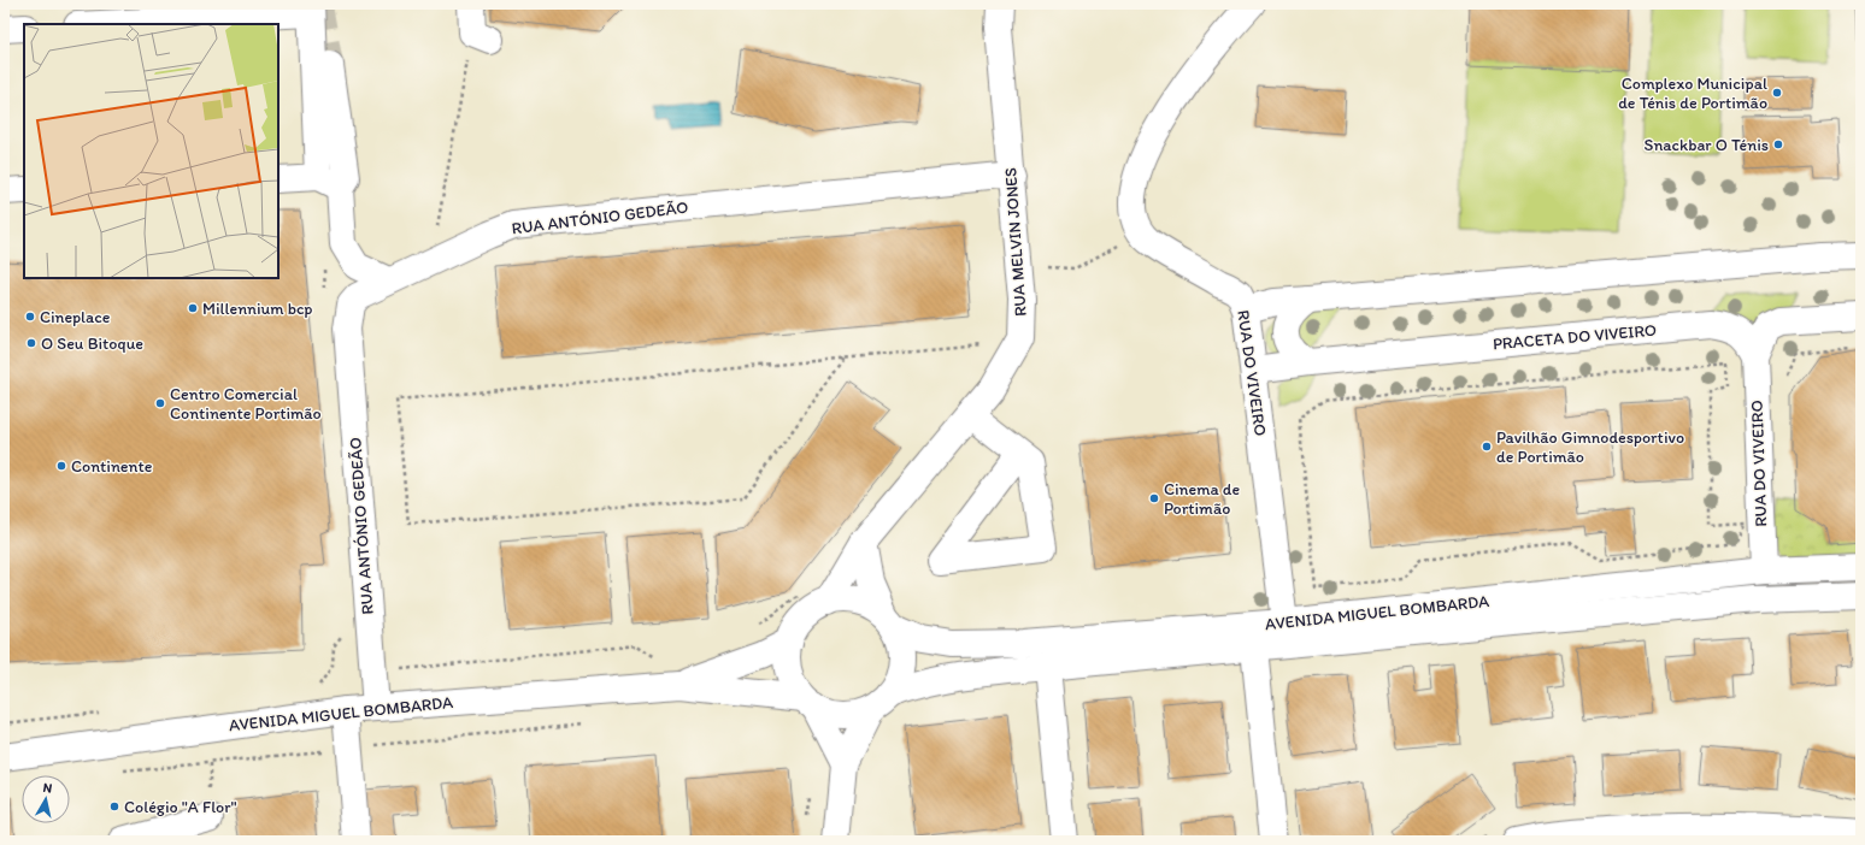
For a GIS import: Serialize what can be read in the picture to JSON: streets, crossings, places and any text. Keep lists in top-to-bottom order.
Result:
{
  "streets": {
    "street": [
      "RUA ANTÓNIO GEDEÃO",
      "RUA MELVIN JONES",
      "PRACETA DO VIVEIRO",
      "RUA DO VIVEIRO",
      "AVENIDA MIGUEL BOMBARDA"
    ]
  },
  "crossings": [
    ["RUA ANTÓNIO GEDEÃO", "RUA MELVIN JONES"],
    ["RUA ANTÓNIO GEDEÃO", "AVENIDA MIGUEL BOMBARDA"],
    ["RUA MELVIN JONES", "AVENIDA MIGUEL BOMBARDA"],
    ["PRACETA DO VIVEIRO", "RUA DO VIVEIRO"],
    ["RUA DO VIVEIRO", "AVENIDA MIGUEL BOMBARDA"]
  ],
  "places": [
    "Complexo Municipal de Ténis de Portimão",
    "Snackbar O Ténis",
    "Millennium bcp",
    "Cineplace",
    "O Seu Bitoque",
    "Centro Comercial Continente Portimão",
    "Pavilhão Gimnodesportivo de Portimão",
    "Continente",
    "Cinema de Portimão",
    "Colégio \"A Flor\""
  ],
  "north": "top"
}
